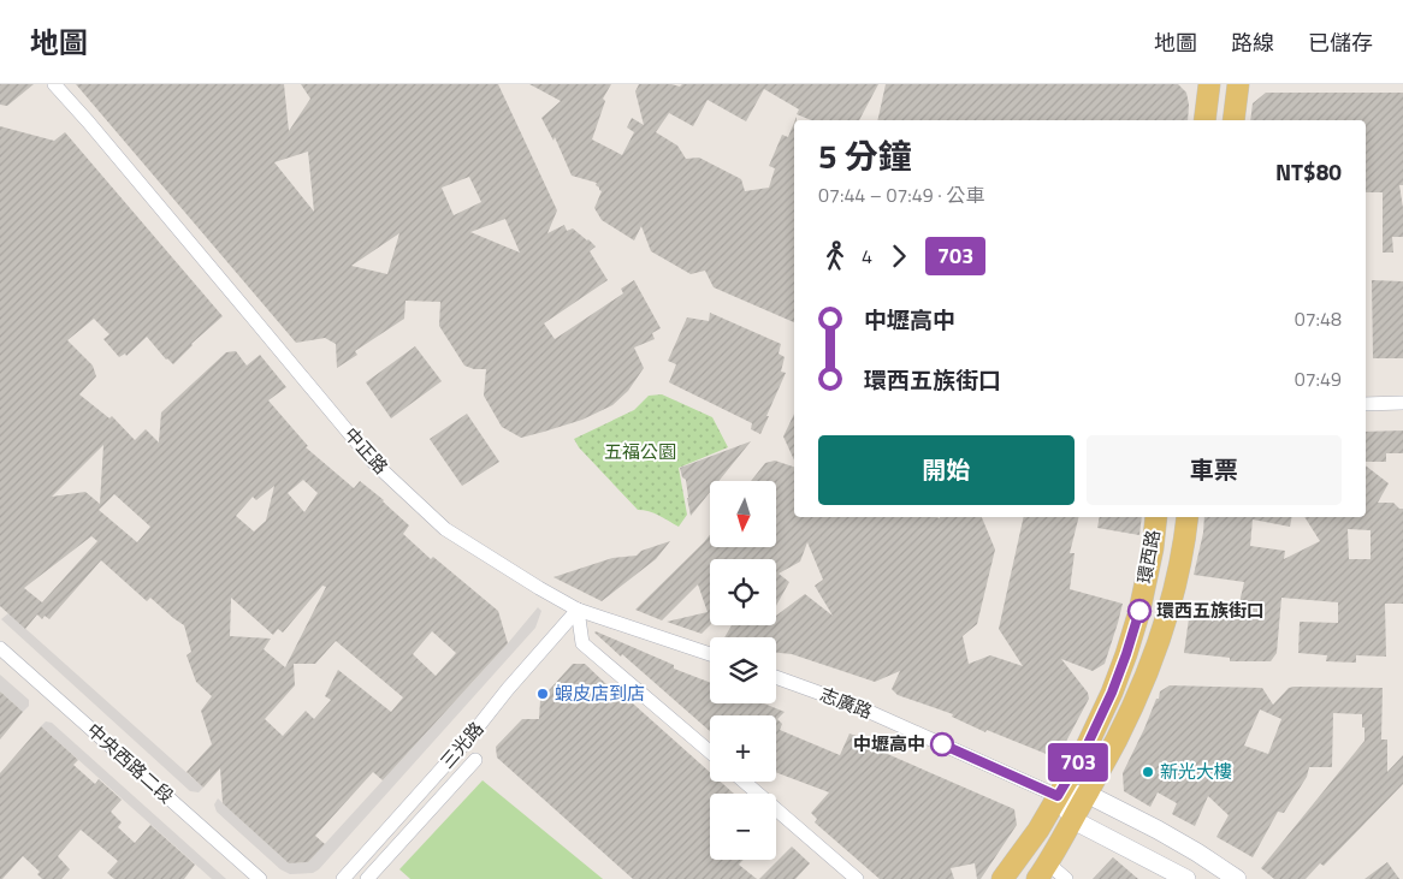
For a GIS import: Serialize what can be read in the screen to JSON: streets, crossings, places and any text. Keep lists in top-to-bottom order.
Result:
{
  "streets": {
    "main road": ["環西路", "志廣路"],
    "street": ["中正路", "三光路", "中央西路二段"]
  },
  "crossings": [
    ["中正路", "三光路"],
    ["環西路", "志廣路"]
  ],
  "parks": ["五福公園"],
  "places": [
    "環西五族街口",
    "蝦皮店到店",
    "中壢高中",
    "新光大樓"
  ],
  "lines": ["bus line 703"],
  "north": "bottom",
  "page": {
    "header": "地圖",
    "nav": ["地圖", "路線", "已儲存"],
    "on_map": "703",
    "heading": ["5 分鐘", "07:44 – 07:49 · 公車", "NT$80"],
    "legs": ["4", "703"],
    "list": [
      {
        "name": "中壢高中",
        "value": "07:48"
      },
      {
        "name": "環西五族街口",
        "value": "07:49"
      }
    ],
    "buttons": ["開始", "車票"],
    "map_buttons": ["+", "−"]
  }
}
